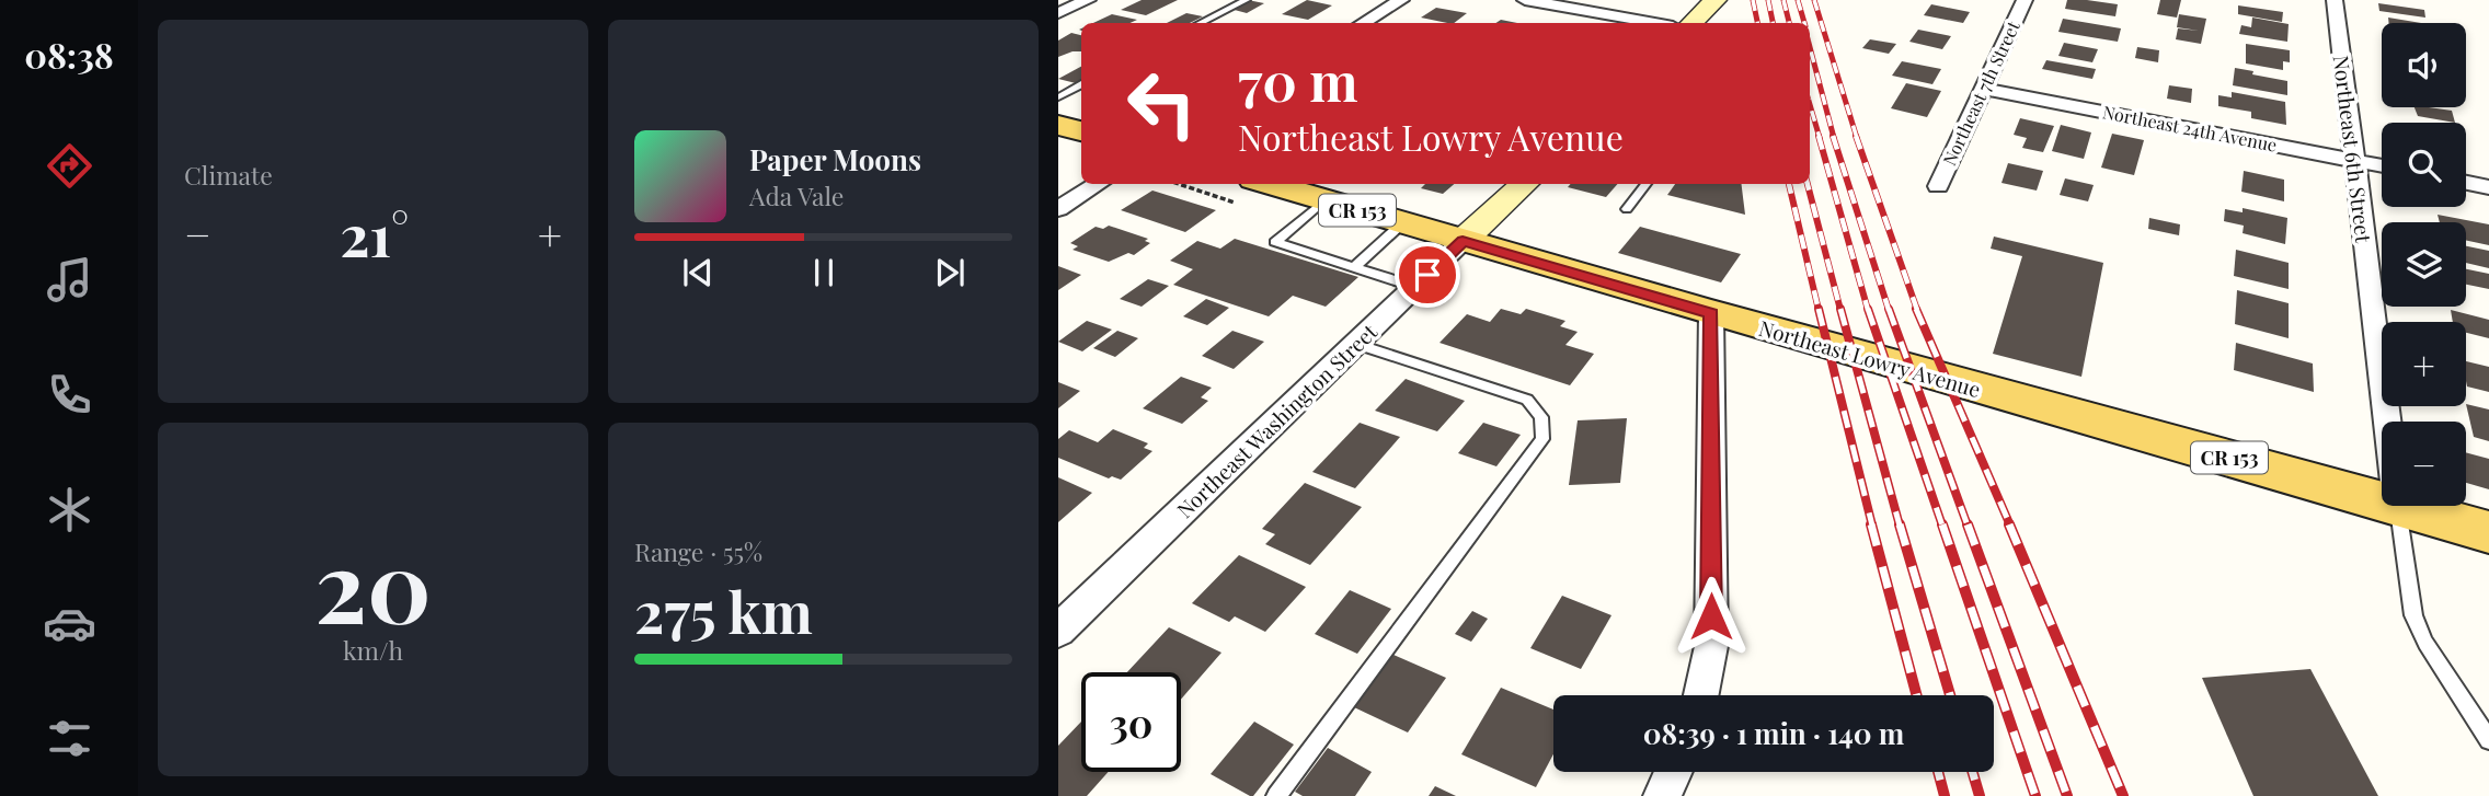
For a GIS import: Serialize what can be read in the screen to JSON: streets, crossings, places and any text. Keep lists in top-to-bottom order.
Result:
{
  "streets": {
    "main road": ["CR 153", "Northeast Lowry Avenue"],
    "street": [
      "Northeast 7th Street",
      "Northeast 24th Avenue",
      "Northeast 6th Street",
      "Northeast Washington Street"
    ]
  },
  "crossings": [
    ["Northeast 7th Street", "Northeast 24th Avenue"],
    ["Northeast 24th Avenue", "Northeast 6th Street"],
    ["Northeast Lowry Avenue", "Northeast Washington Street"]
  ],
  "page": {
    "tabs": "08:38",
    "tile": [
      "Climate",
      ["20", "km/h"],
      ["Range · 55%", "275 km"]
    ],
    "map_buttons": ["+", "−"],
    "turn": ["70 m", "Northeast Lowry Avenue"],
    "song": ["Paper Moons", "Ada Vale"],
    "heat": ["−", "21°", "+"],
    "limit": "30",
    "trip": "08:39 · 1 min · 140 m"
  }
}
